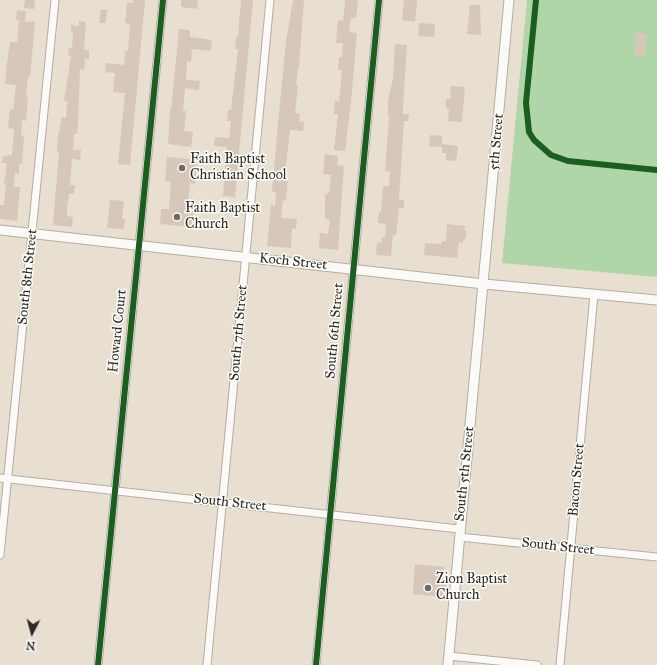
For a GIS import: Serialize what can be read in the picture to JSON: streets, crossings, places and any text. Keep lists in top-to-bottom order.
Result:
{
  "streets": {
    "street": [
      "5th Street",
      "Koch Street",
      "South 8th Street",
      "Howard Court",
      "South 6th Street",
      "South 7th Street",
      "South 5th Street",
      "Bacon Street",
      "South Street"
    ]
  },
  "crossings": [
    ["5th Street", "Koch Street"],
    ["5th Street", "South 5th Street"],
    ["Koch Street", "South 8th Street"],
    ["Koch Street", "Howard Court"],
    ["Koch Street", "South 6th Street"],
    ["Koch Street", "South 7th Street"],
    ["Koch Street", "South 5th Street"],
    ["Koch Street", "Bacon Street"],
    ["South 8th Street", "South Street"],
    ["Howard Court", "South Street"],
    ["South 6th Street", "South Street"],
    ["South 7th Street", "South Street"],
    ["South 5th Street", "South Street"],
    ["Bacon Street", "South Street"]
  ],
  "places": ["Faith Baptist Christian School", "Faith Baptist Church", "Zion Baptist Church"],
  "north": "bottom"
}
